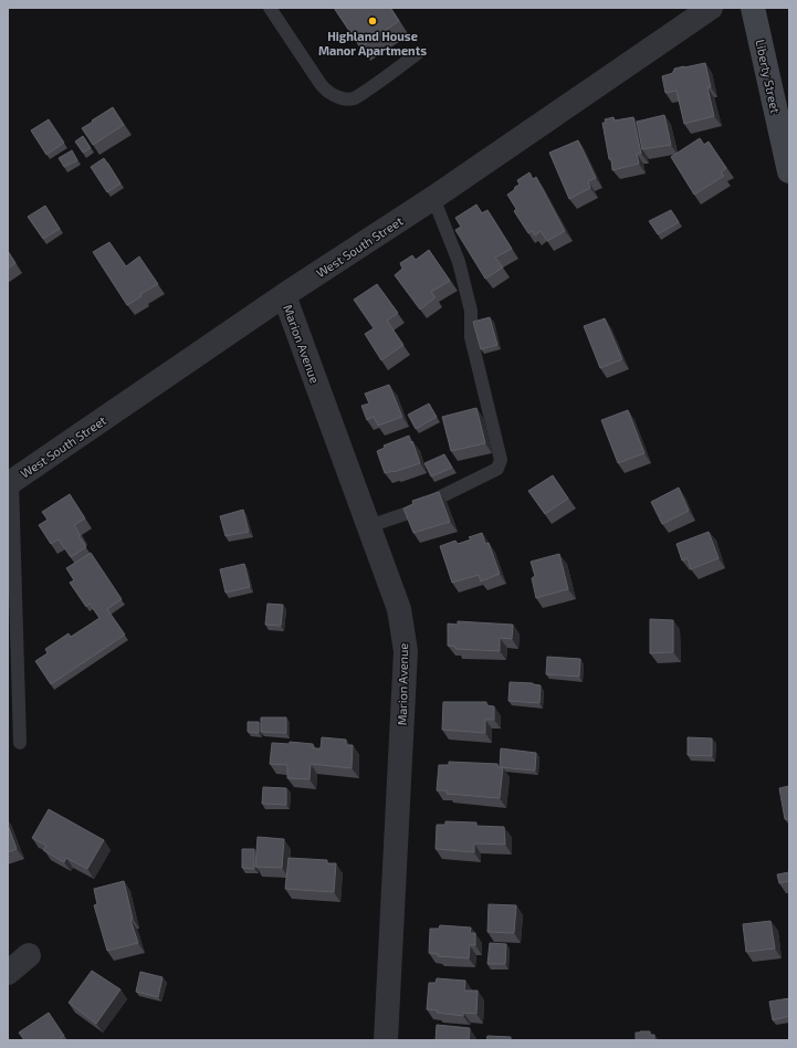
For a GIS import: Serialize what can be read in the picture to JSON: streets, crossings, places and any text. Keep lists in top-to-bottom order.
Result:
{
  "streets": {
    "street": ["Liberty Street", "West South Street", "Marion Avenue"]
  },
  "crossings": [
    ["West South Street", "Marion Avenue"]
  ],
  "places": ["Highland House Manor Apartments"]
}
